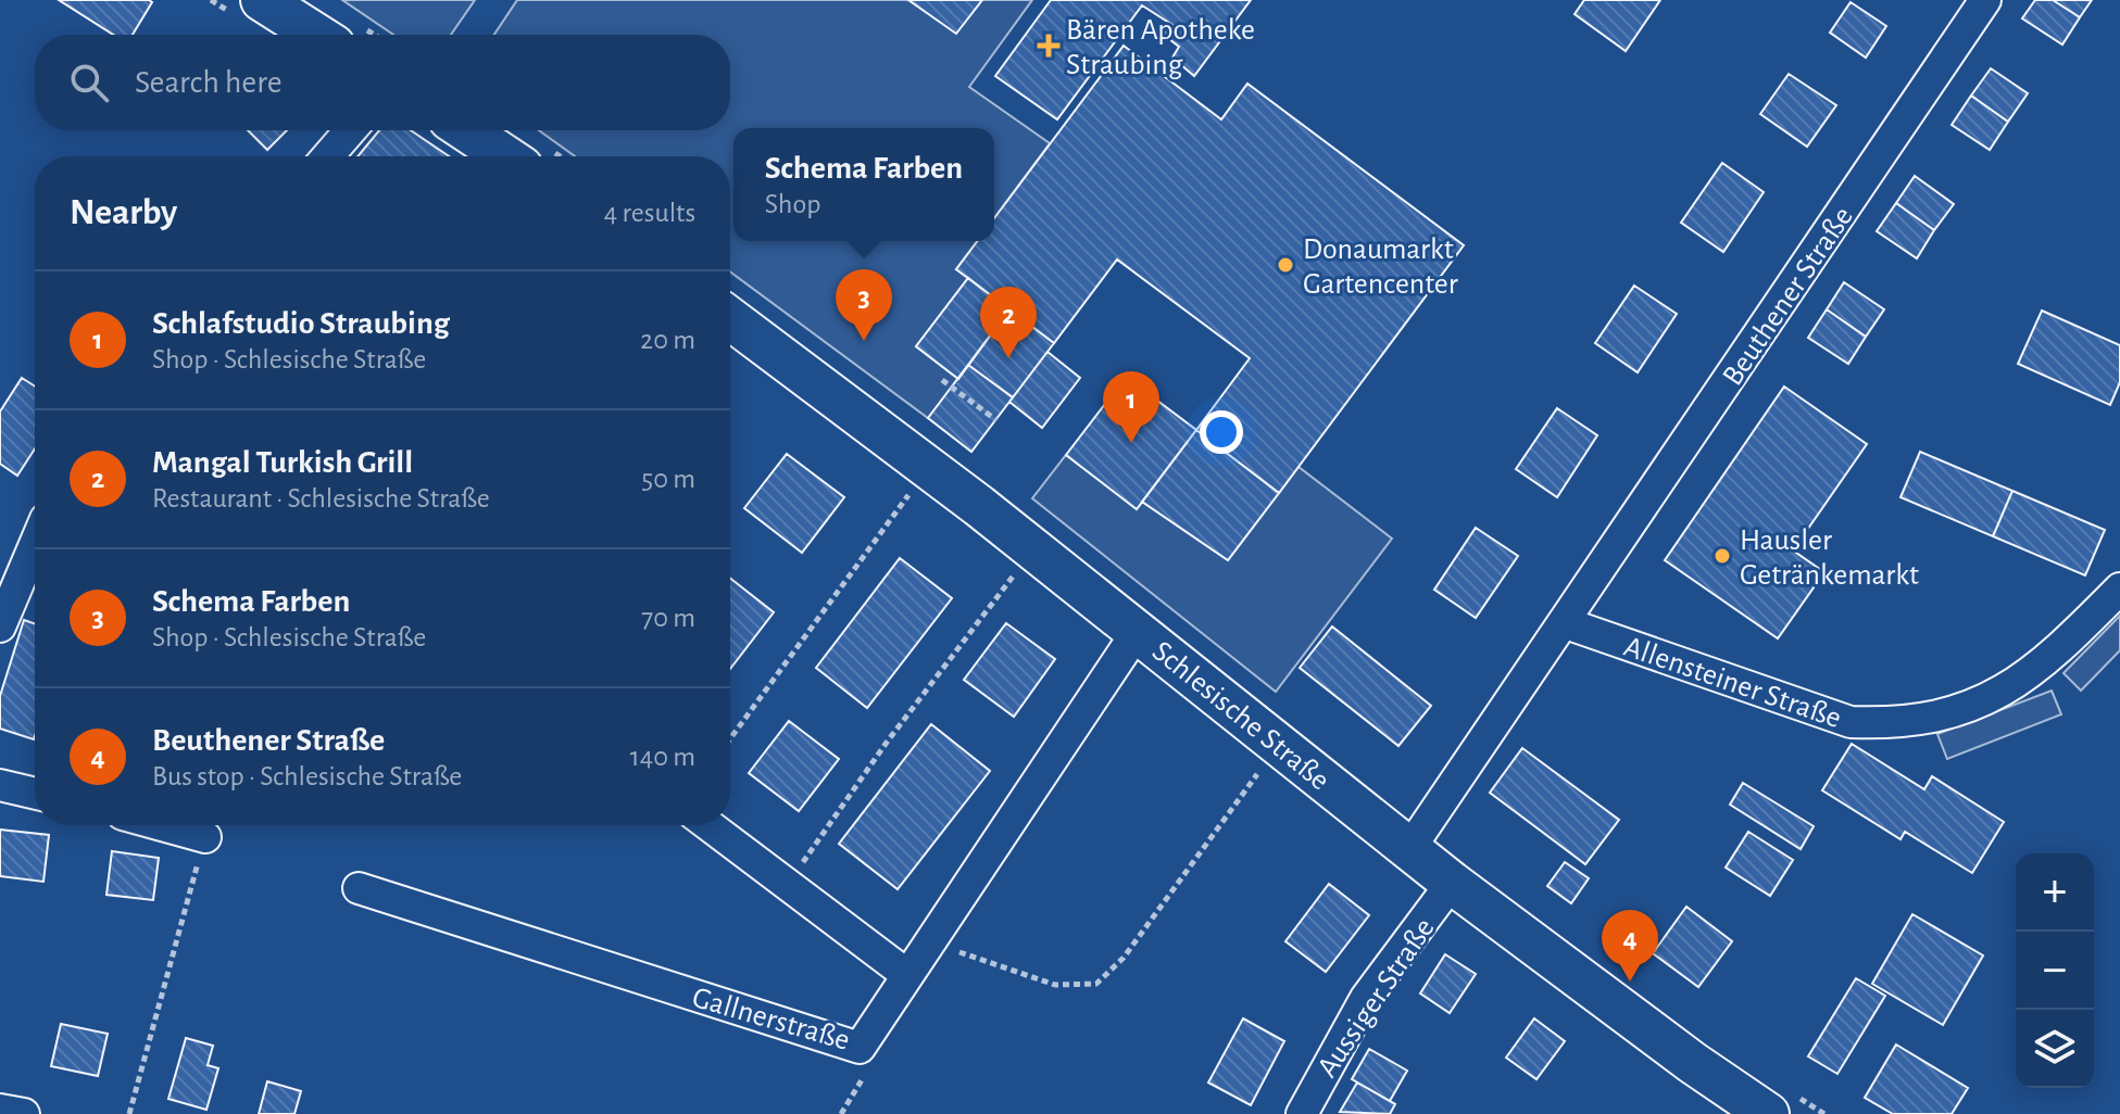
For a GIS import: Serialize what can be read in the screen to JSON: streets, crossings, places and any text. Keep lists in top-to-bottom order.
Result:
{
  "streets": {
    "street": [
      "Beuthener Straße",
      "Allensteiner Straße",
      "Schlesische Straße",
      "Aussiger Straße",
      "Gallnerstraße"
    ]
  },
  "crossings": [
    ["Beuthener Straße", "Allensteiner Straße"],
    ["Beuthener Straße", "Schlesische Straße"],
    ["Schlesische Straße", "Aussiger Straße"],
    ["Schlesische Straße", "Gallnerstraße"]
  ],
  "places": {
    "health": ["Bären Apotheke Straubing"],
    "other": ["Donaumarkt Gartencenter", "Hausler Getränkemarkt"]
  },
  "page": {
    "search": "Search here",
    "popup": ["Schema Farben", "Shop"],
    "heading": ["Nearby", "4 results"],
    "pins": [
      "3",
      "2",
      "1",
      "4"
    ],
    "list": [
      {
        "mark": "1",
        "name": "Schlafstudio Straubing",
        "note": "Shop · Schlesische Straße",
        "value": "20 m"
      },
      {
        "mark": "2",
        "name": "Mangal Turkish Grill",
        "note": "Restaurant · Schlesische Straße",
        "value": "50 m"
      },
      {
        "mark": "3",
        "name": "Schema Farben",
        "note": "Shop · Schlesische Straße",
        "value": "70 m"
      },
      {
        "mark": "4",
        "name": "Beuthener Straße",
        "note": "Bus stop · Schlesische Straße",
        "value": "140 m"
      }
    ],
    "map_buttons": ["+", "−"]
  }
}
